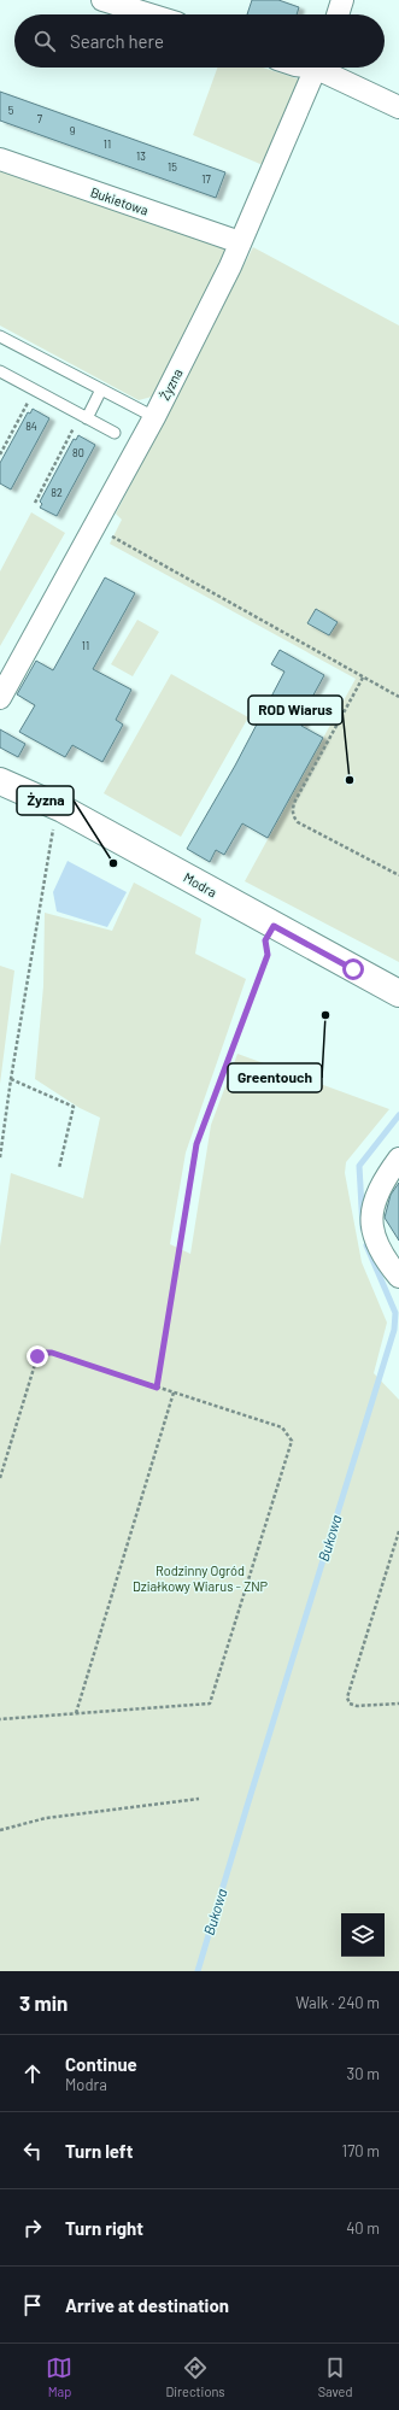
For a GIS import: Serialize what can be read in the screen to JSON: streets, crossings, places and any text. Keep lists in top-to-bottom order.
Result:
{
  "streets": {
    "street": ["Bukietowa", "Żyzna", "Modra"]
  },
  "crossings": [
    ["Bukietowa", "Żyzna"]
  ],
  "water": ["Bukowa"],
  "parks": ["Rodzinny Ogród Działkowy Wiarus - ZNP"],
  "places": ["ROD Wiarus", "Żyzna", "Greentouch"],
  "house_numbers": [
    "5",
    "7",
    "9",
    "11",
    "13",
    "15",
    "17",
    "84",
    "80",
    "82",
    "11"
  ],
  "page": {
    "search": "Search here",
    "heading": ["3 min", "Walk · 240 m"],
    "list": [
      ["Continue", "Modra", "30 m"],
      ["Turn left", "170 m"],
      ["Turn right", "40 m"],
      "Arrive at destination"
    ],
    "nav": ["Map", "Directions", "Saved"]
  }
}
